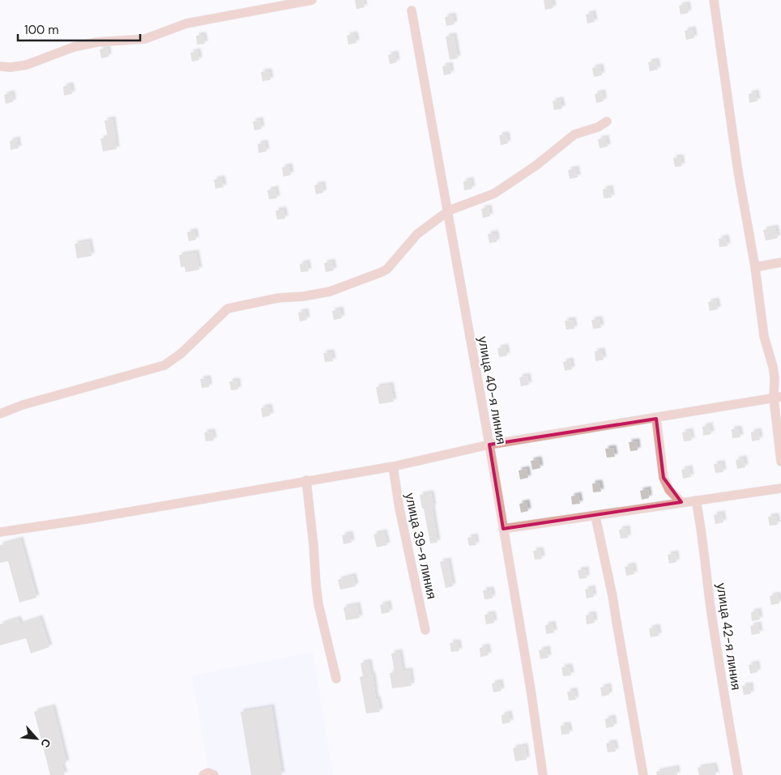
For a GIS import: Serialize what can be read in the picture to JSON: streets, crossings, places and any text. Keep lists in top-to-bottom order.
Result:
{
  "streets": {
    "street": ["улица 40-я линия", "улица 39-я линия", "улица 42-я линия"]
  },
  "scale_bar": "100 m",
  "north": "bottom right"
}
